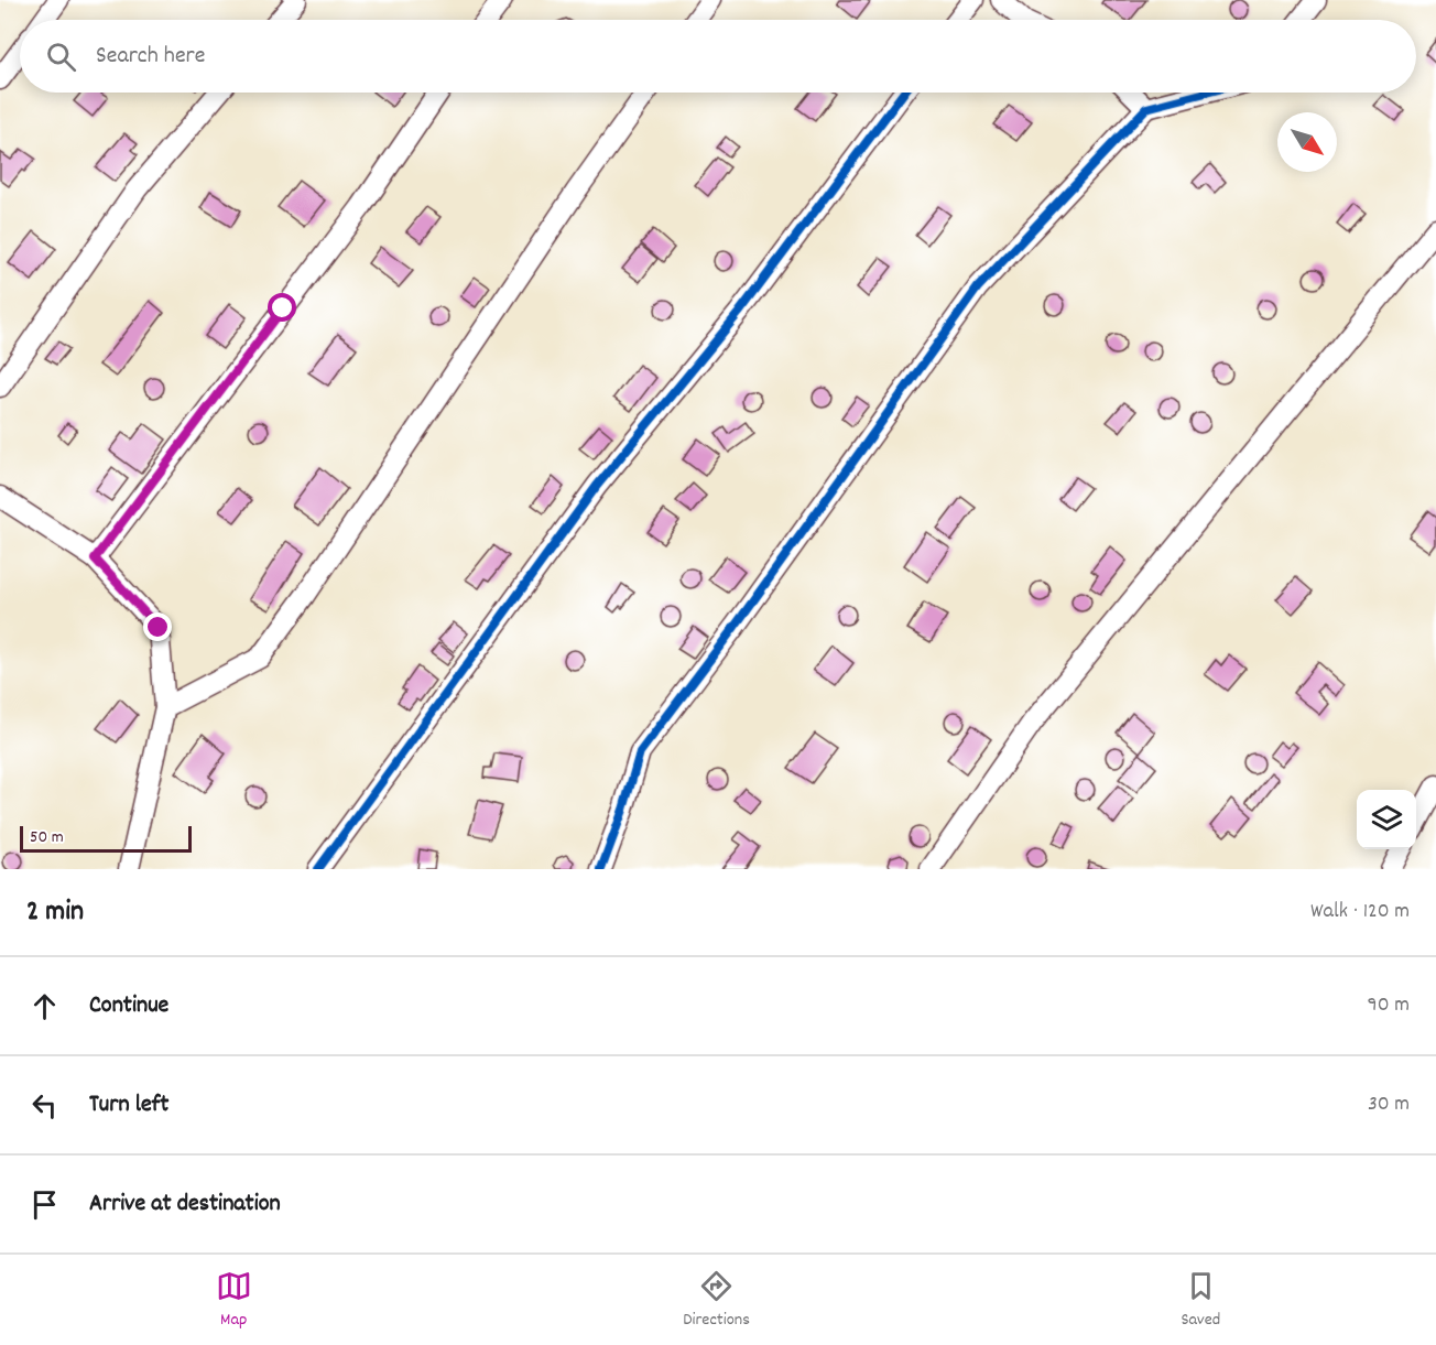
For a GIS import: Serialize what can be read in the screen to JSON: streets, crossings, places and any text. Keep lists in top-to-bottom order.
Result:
{
  "scale_bar": "50 m",
  "north": "bottom right",
  "page": {
    "search": "Search here",
    "scale": "50 m",
    "heading": ["2 min", "Walk · 120 m"],
    "list": [
      ["Continue", "90 m"],
      ["Turn left", "30 m"],
      "Arrive at destination"
    ],
    "nav": ["Map", "Directions", "Saved"]
  }
}
